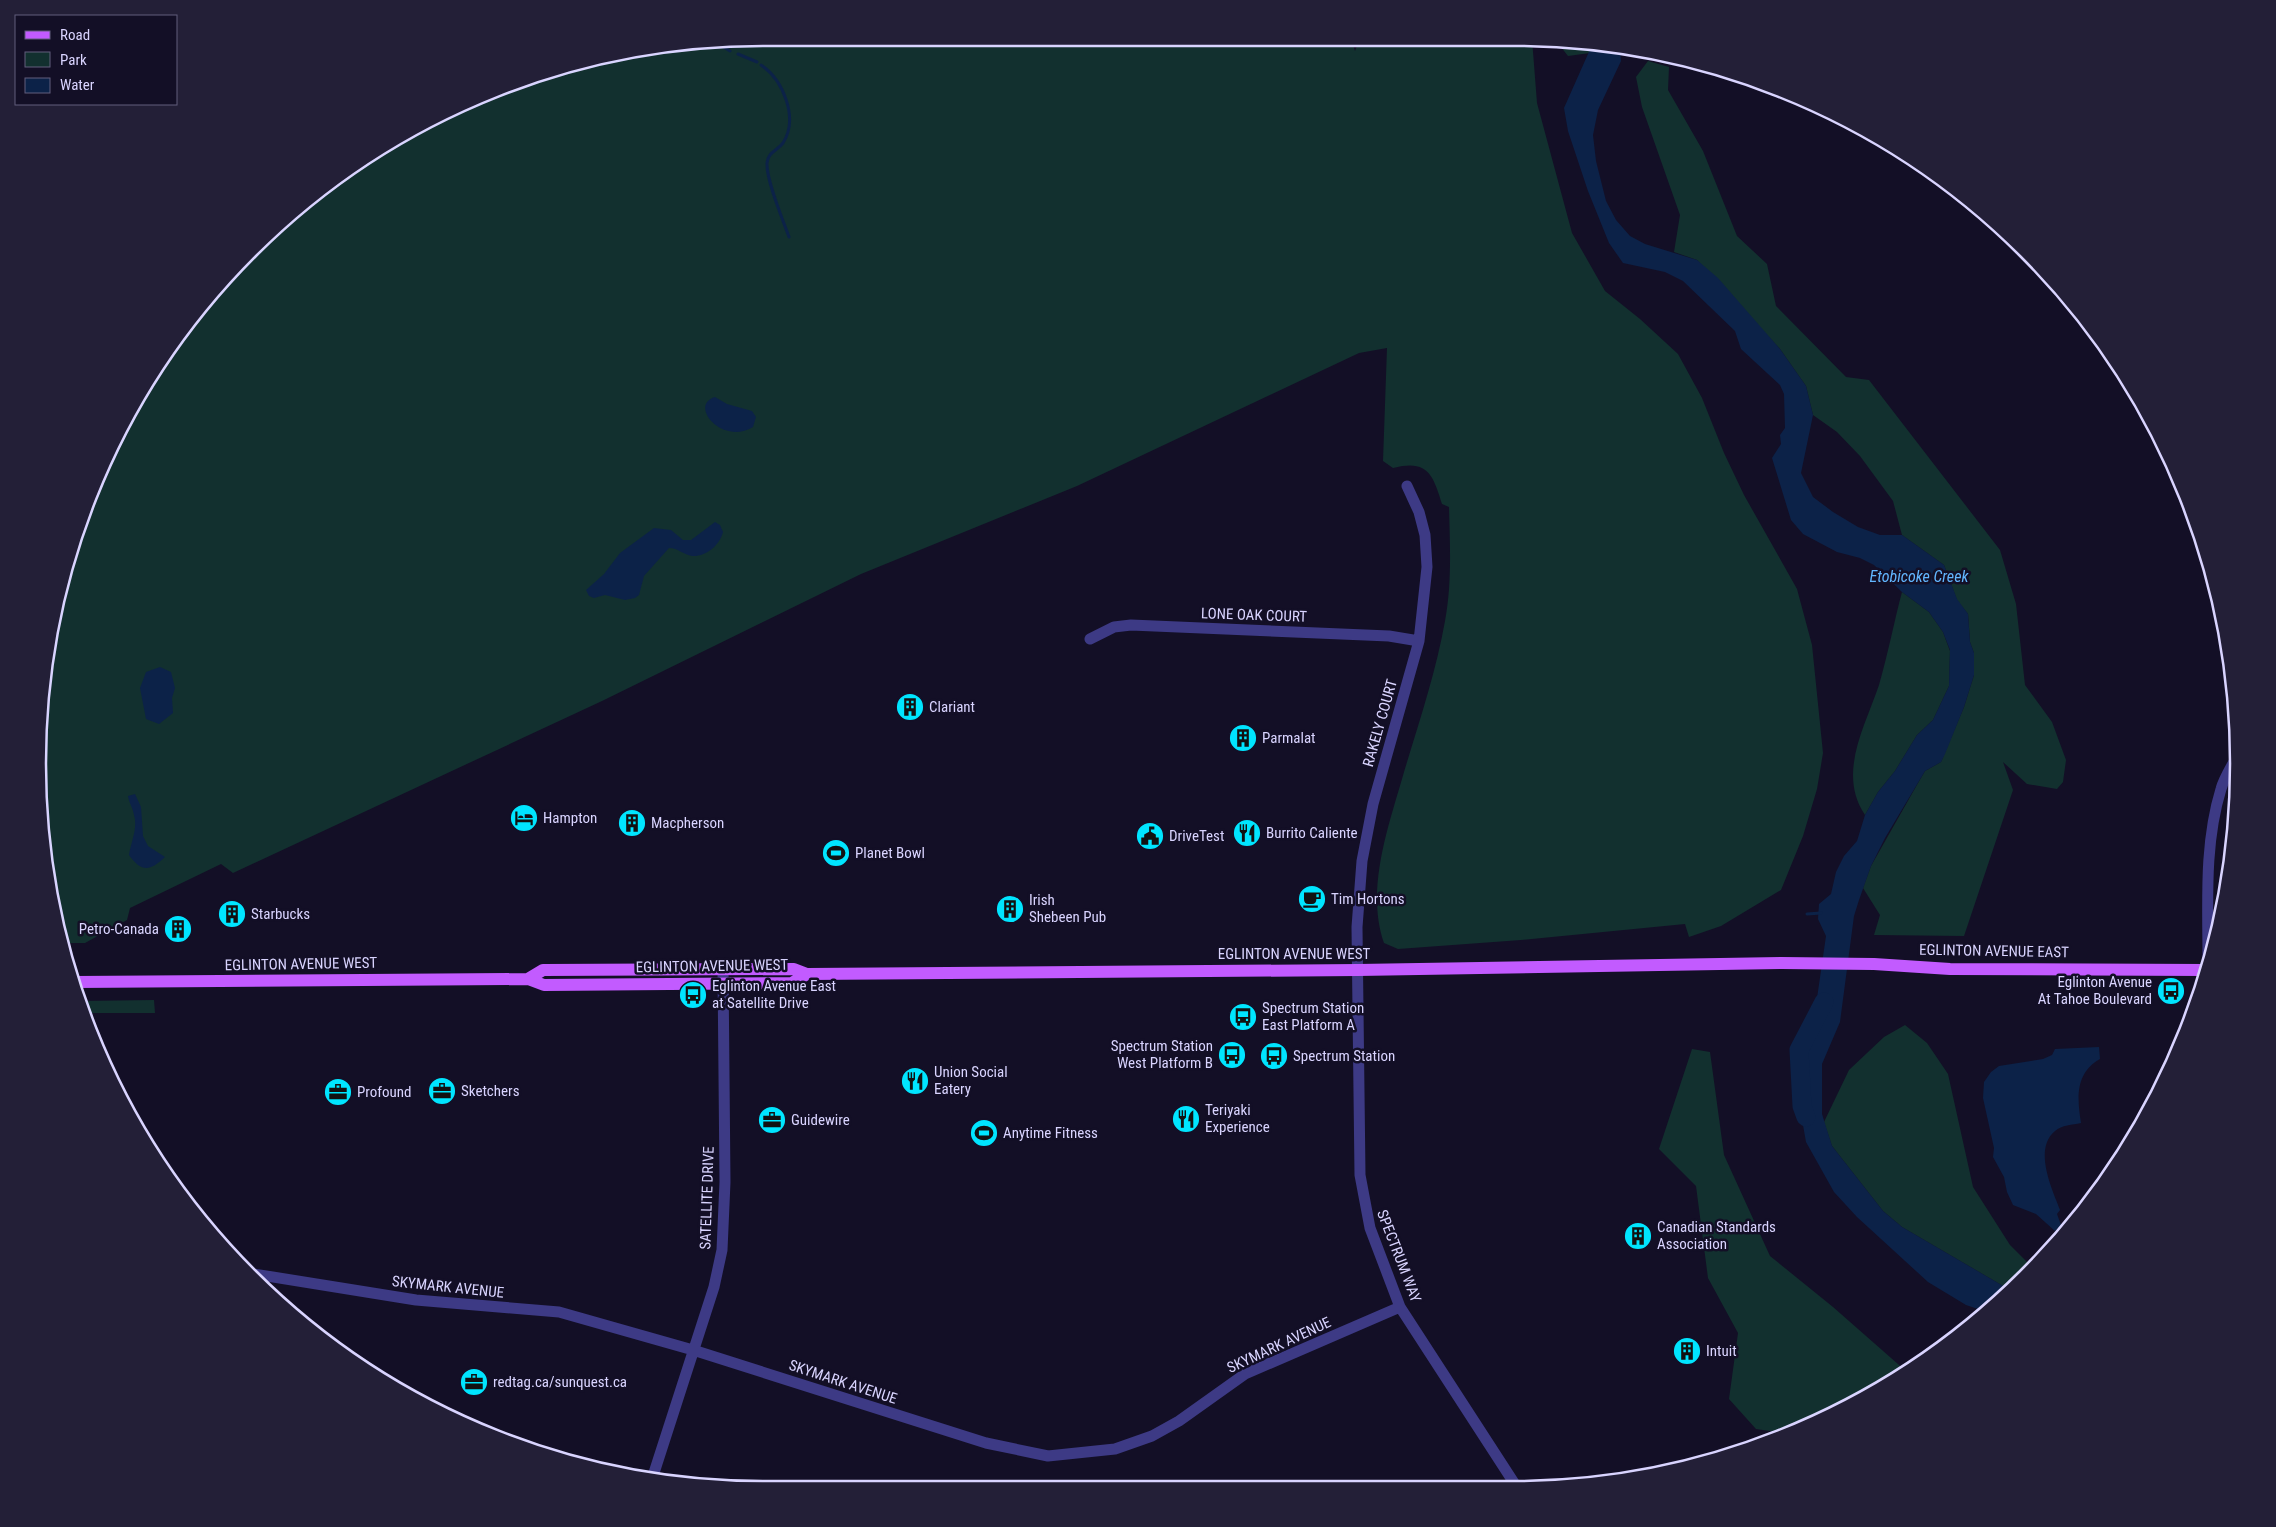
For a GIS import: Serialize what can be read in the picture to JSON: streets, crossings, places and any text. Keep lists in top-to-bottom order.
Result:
{
  "streets": {
    "main road": ["EGLINTON AVENUE EAST", "EGLINTON AVENUE WEST"],
    "street": [
      "LONE OAK COURT",
      "RAKELY COURT",
      "SATELLITE DRIVE",
      "SPECTRUM WAY",
      "SKYMARK AVENUE"
    ]
  },
  "crossings": [
    ["LONE OAK COURT", "RAKELY COURT"],
    ["RAKELY COURT", "EGLINTON AVENUE WEST"],
    ["RAKELY COURT", "SPECTRUM WAY"],
    ["EGLINTON AVENUE EAST", "EGLINTON AVENUE WEST"],
    ["EGLINTON AVENUE WEST", "SATELLITE DRIVE"],
    ["EGLINTON AVENUE WEST", "SPECTRUM WAY"],
    ["SATELLITE DRIVE", "SKYMARK AVENUE"],
    ["SPECTRUM WAY", "SKYMARK AVENUE"]
  ],
  "water": ["Etobicoke Creek"],
  "places": {
    "building": [
      "Clariant",
      "Parmalat",
      "Macpherson",
      "Irish Shebeen Pub",
      "Starbucks",
      "Petro-Canada",
      "Canadian Standards Association",
      "Intuit"
    ],
    "hotel": ["Hampton"],
    "restaurant": ["Burrito Caliente", "Union Social Eatery", "Teriyaki Experience"],
    "public building": ["DriveTest"],
    "sports": ["Planet Bowl", "Anytime Fitness"],
    "cafe": ["Tim Hortons"],
    "bus stop": [
      "Eglinton Avenue At Tahoe Boulevard",
      "Eglinton Avenue East at Satellite Drive",
      "Spectrum Station East Platform A",
      "Spectrum Station West Platform B",
      "Spectrum Station"
    ],
    "office": [
      "Sketchers",
      "Profound",
      "Guidewire",
      "redtag.ca/sunquest.ca"
    ]
  },
  "legend": ["Road", "Park", "Water"]
}
